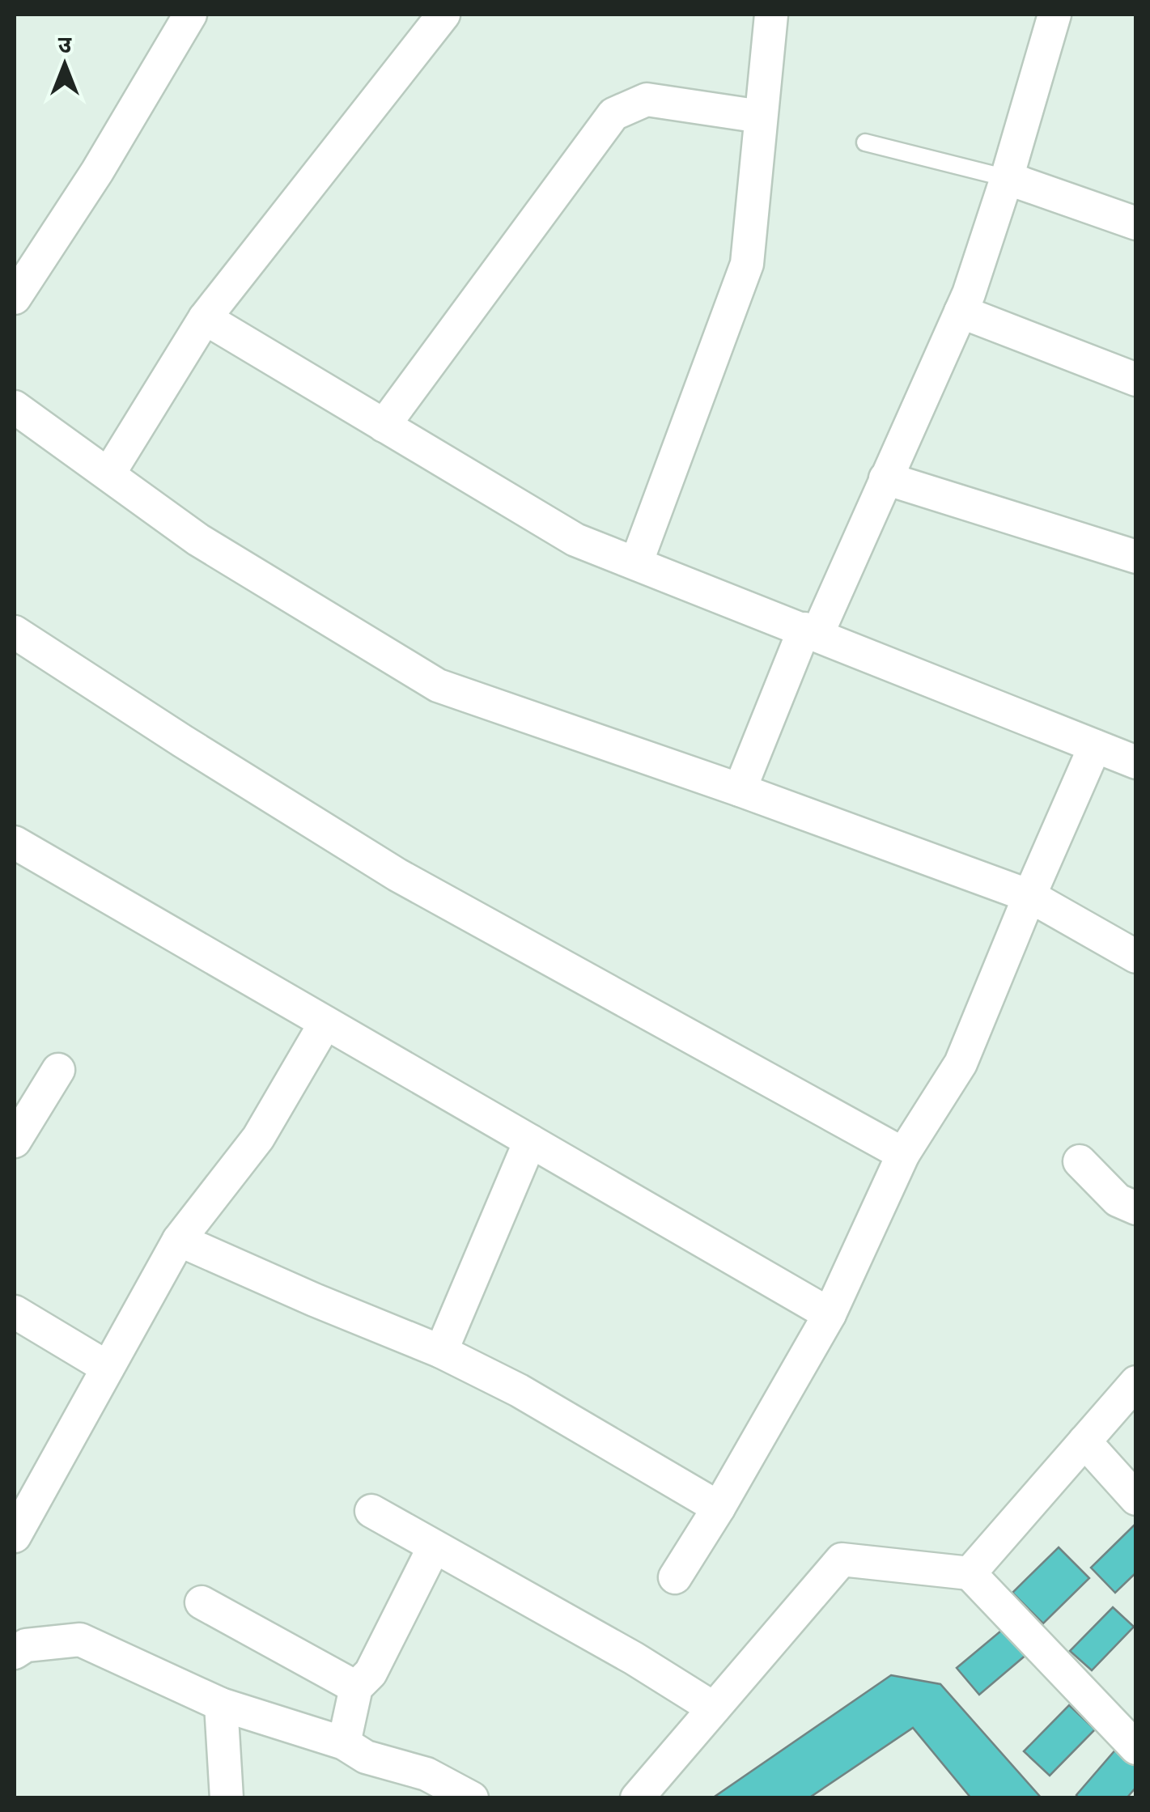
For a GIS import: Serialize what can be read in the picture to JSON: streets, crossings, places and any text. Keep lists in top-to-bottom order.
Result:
{
  "north": "top"
}
